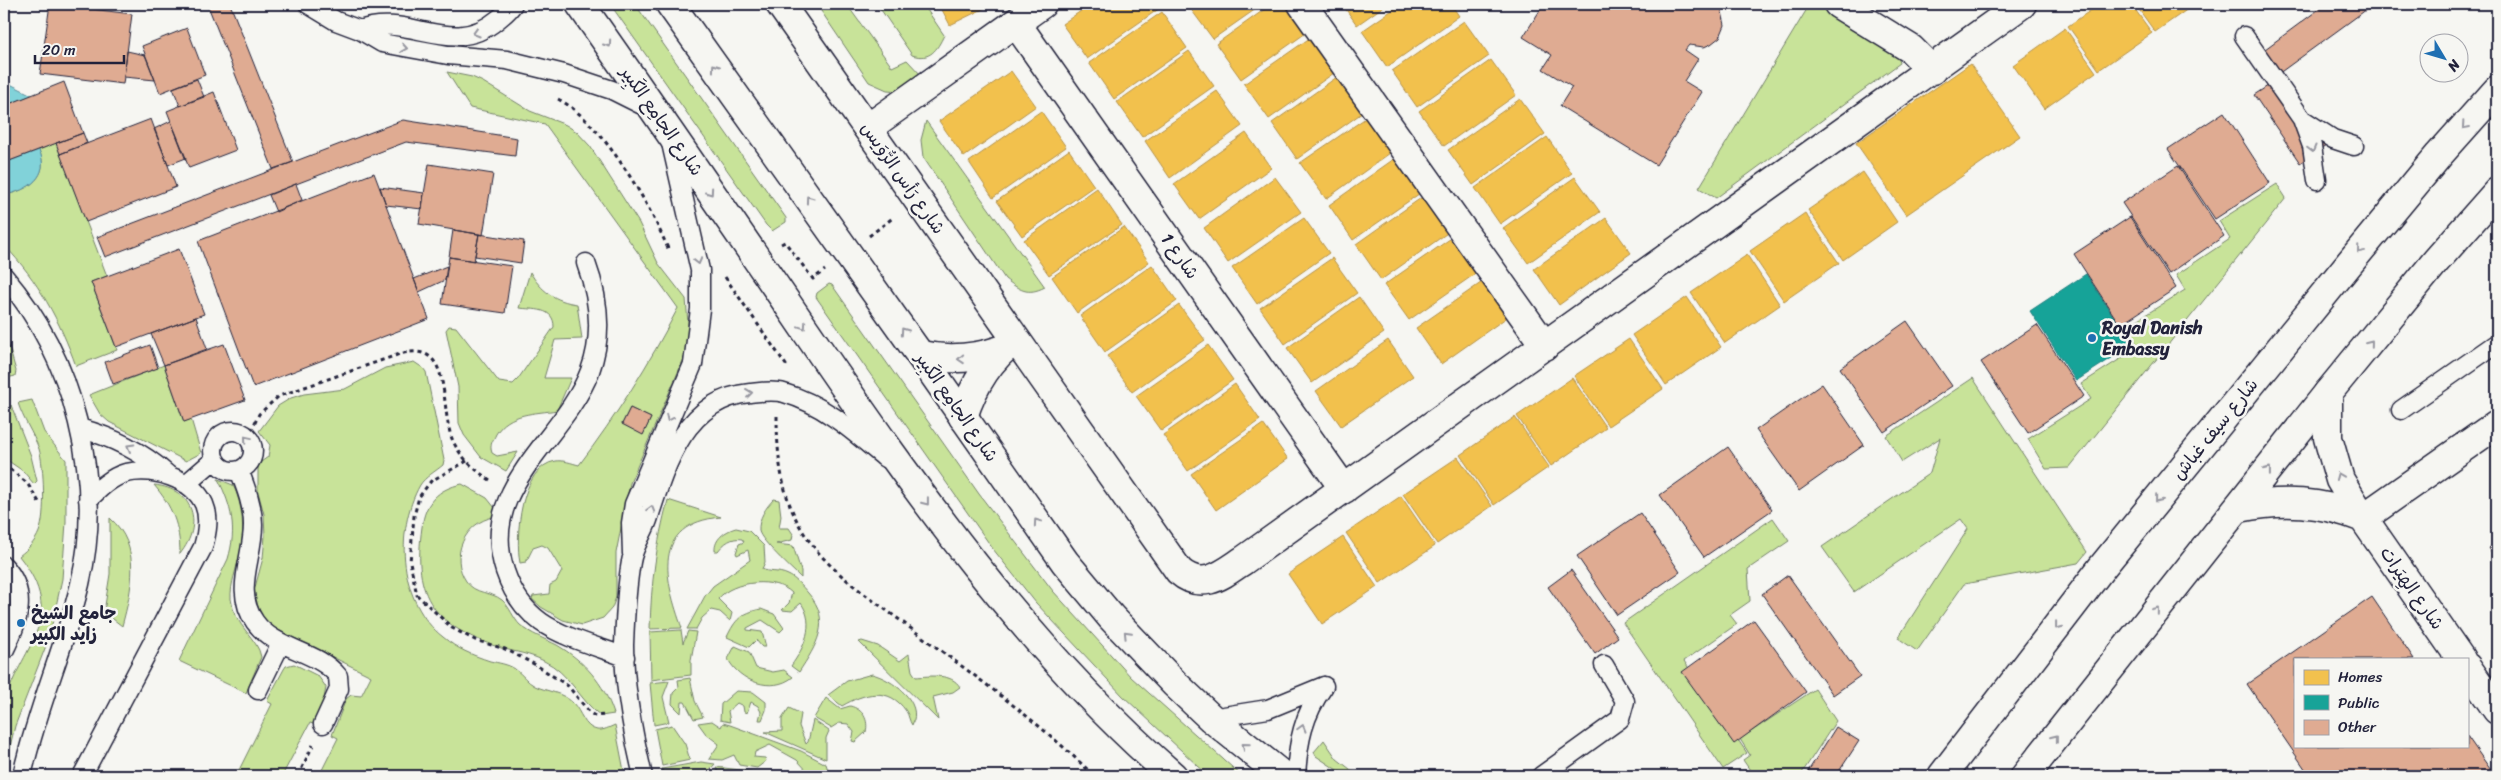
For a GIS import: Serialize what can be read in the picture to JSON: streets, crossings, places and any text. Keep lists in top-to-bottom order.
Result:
{
  "streets": {
    "street": [
      "شارع الجامِع الكَبِير",
      "شارع رَأس الرُّوَيس",
      "شارع 1",
      "شارع سيف غباش",
      "شارع الهِيَرات"
    ]
  },
  "crossings": [
    ["شارع رَأس الرُّوَيس", "شارع 1"]
  ],
  "one_way": ["شارع الهِيَرات"],
  "places": ["Royal Danish Embassy", "جامع الشيخ زايد الكبير"],
  "legend": ["Homes", "Public", "Other"],
  "scale_bar": "20 m",
  "north": "bottom right"
}
